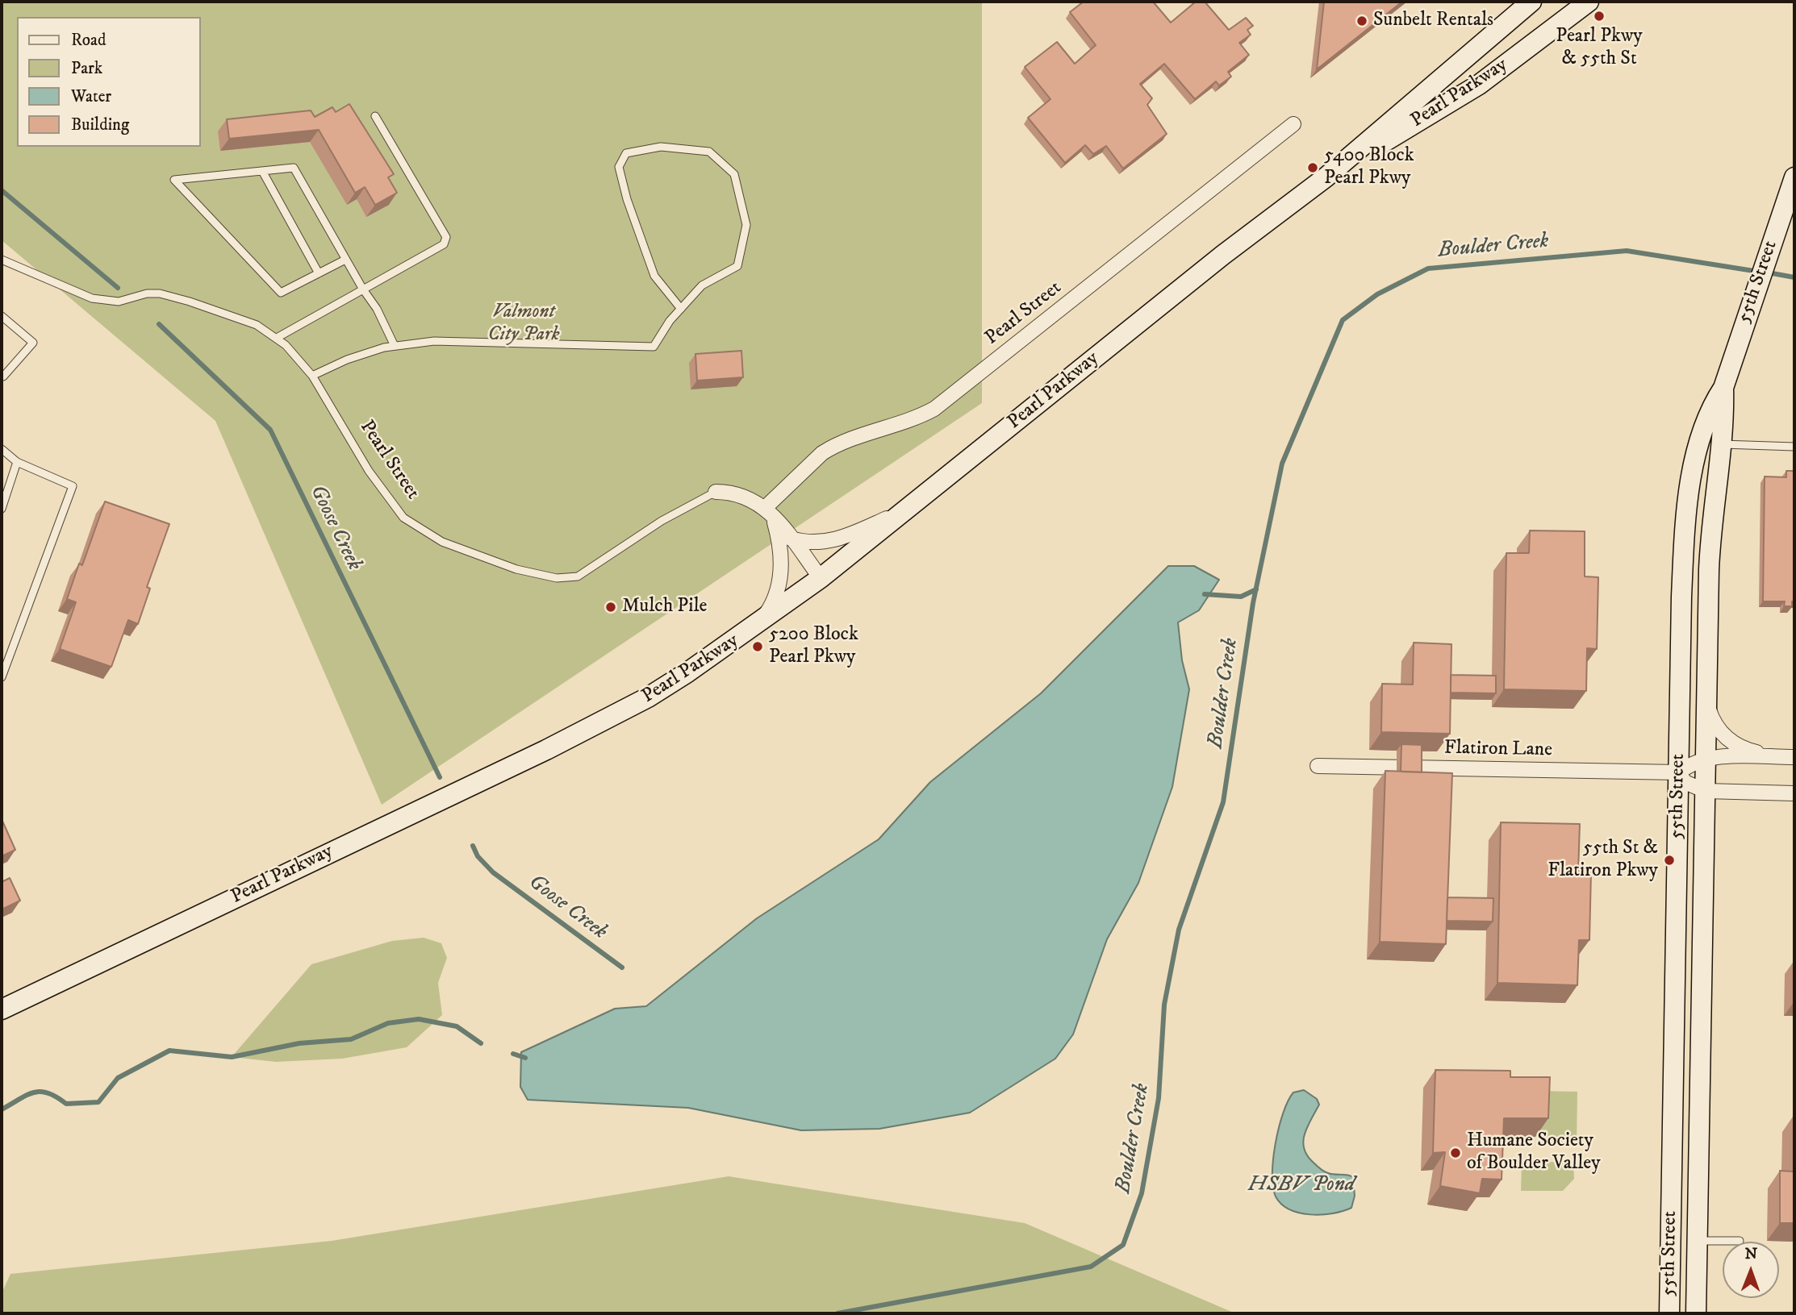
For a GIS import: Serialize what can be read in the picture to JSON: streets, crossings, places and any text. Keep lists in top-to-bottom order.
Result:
{
  "streets": {
    "main road": ["Pearl Parkway", "55th Street"],
    "street": ["Pearl Street", "Flatiron Lane"]
  },
  "crossings": [
    ["Pearl Parkway", "Pearl Street"],
    ["55th Street", "Flatiron Lane"]
  ],
  "water": ["Boulder Creek", "Goose Creek", "HSBV Pond"],
  "parks": ["Valmont City Park"],
  "places": [
    "Pearl Pkwy & 55th St",
    "Sunbelt Rentals",
    "5400 Block Pearl Pkwy",
    "Mulch Pile",
    "5200 Block Pearl Pkwy",
    "55th St & Flatiron Pkwy",
    "Humane Society of Boulder Valley"
  ],
  "legend": [
    "Road",
    "Park",
    "Water",
    "Building"
  ],
  "north": "top"
}
